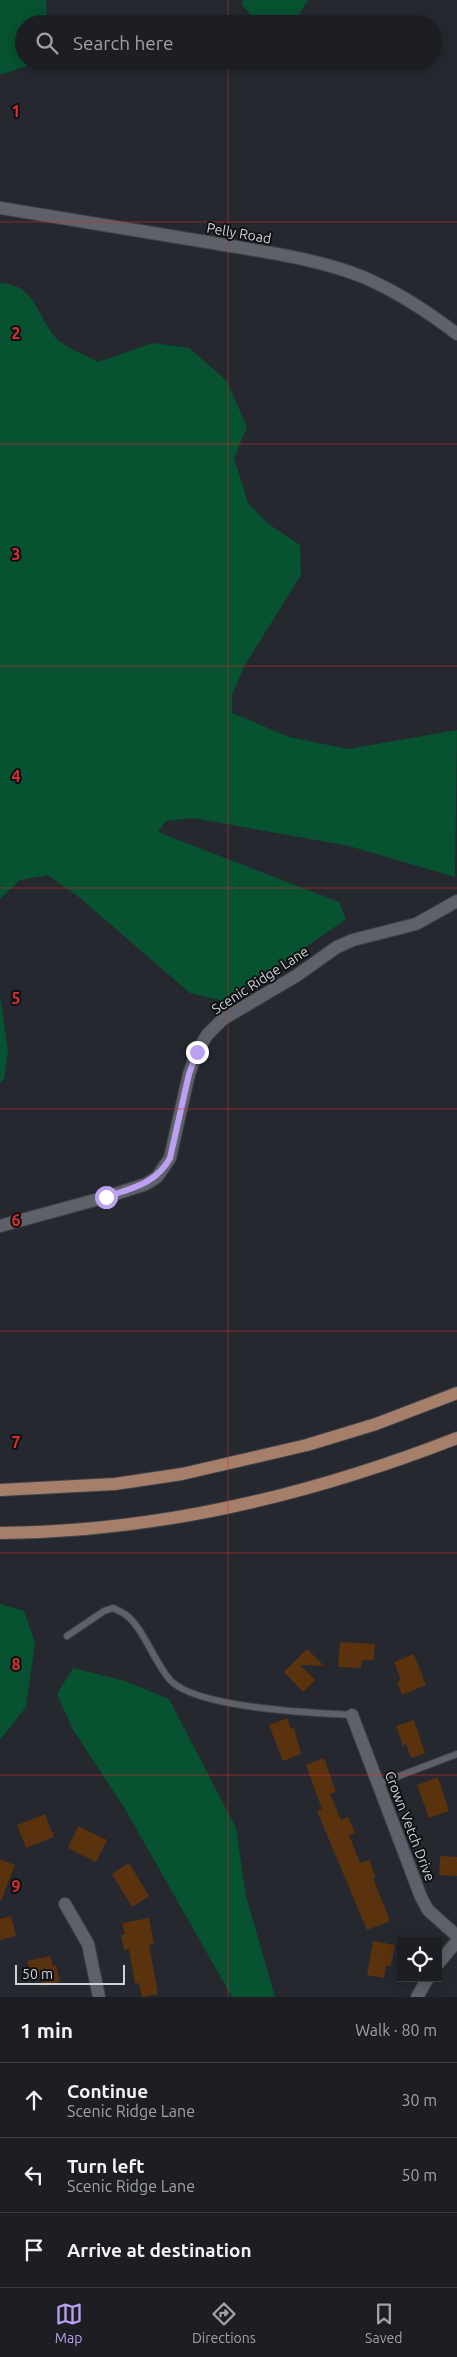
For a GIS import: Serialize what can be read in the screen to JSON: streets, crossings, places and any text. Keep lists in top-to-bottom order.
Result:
{
  "streets": {
    "street": ["Pelly Road", "Scenic Ridge Lane", "Crown Vetch Drive"]
  },
  "scale_bar": "50 m",
  "page": {
    "search": "Search here",
    "scale": "50 m",
    "heading": ["1 min", "Walk · 80 m"],
    "list": [
      ["Continue", "Scenic Ridge Lane", "30 m"],
      ["Turn left", "Scenic Ridge Lane", "50 m"],
      "Arrive at destination"
    ],
    "nav": ["Map", "Directions", "Saved"]
  },
  "grid": {
    "rows": [
      "1",
      "2",
      "3",
      "4",
      "5",
      "6",
      "7",
      "8",
      "9"
    ]
  }
}
